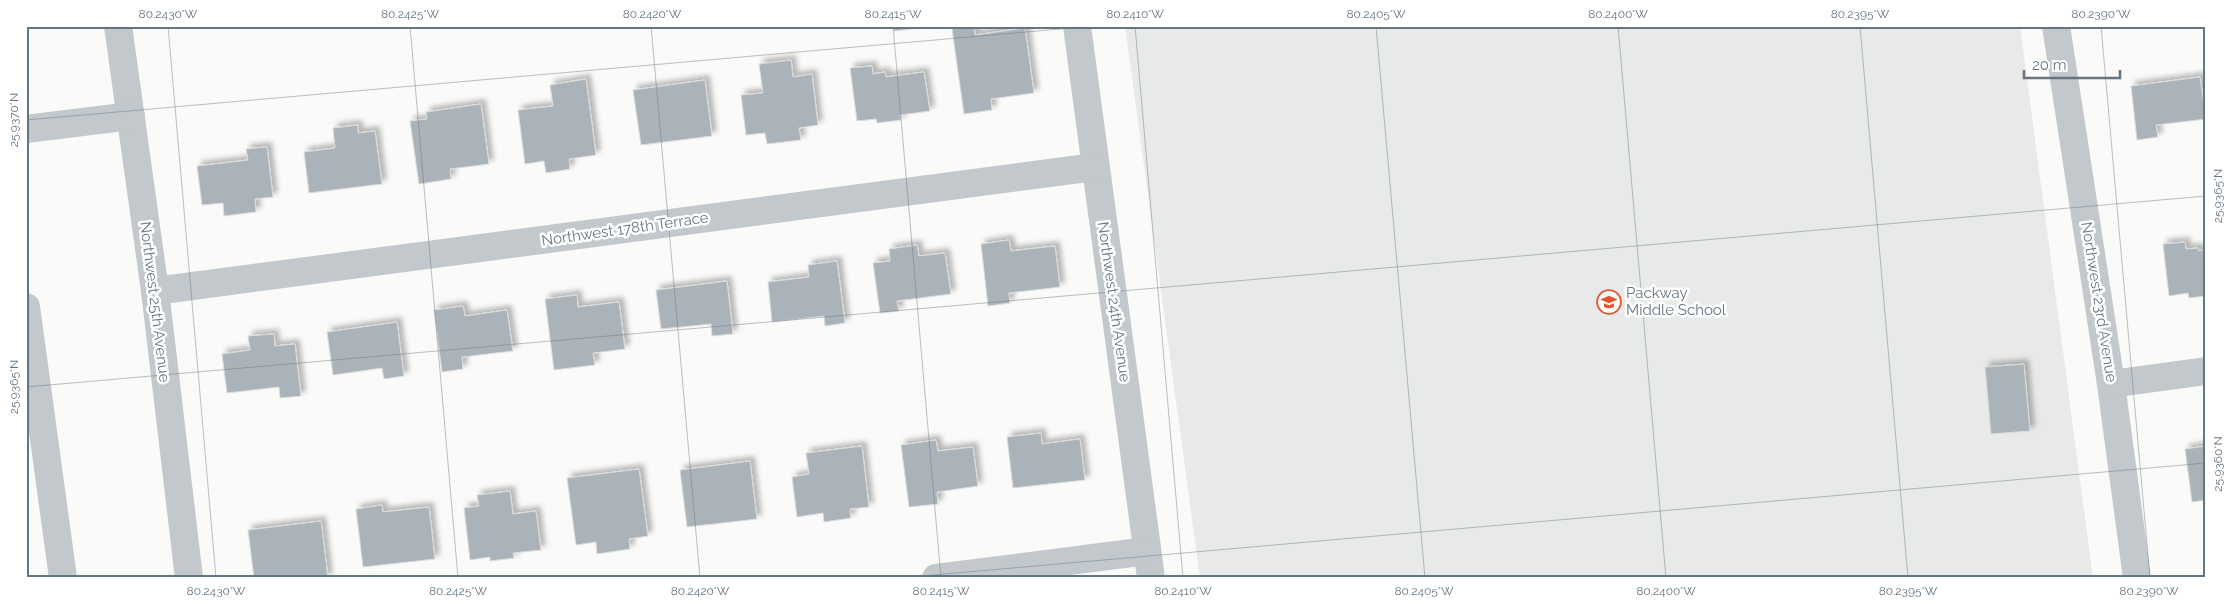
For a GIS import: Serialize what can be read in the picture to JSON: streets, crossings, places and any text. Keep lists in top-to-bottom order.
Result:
{
  "streets": {
    "street": [
      "Northwest 178th Terrace",
      "Northwest 25th Avenue",
      "Northwest 24th Avenue",
      "Northwest 23rd Avenue"
    ]
  },
  "crossings": [
    ["Northwest 178th Terrace", "Northwest 25th Avenue"],
    ["Northwest 178th Terrace", "Northwest 24th Avenue"]
  ],
  "places": {
    "school or university": ["Packway Middle School"]
  },
  "scale_bar": "20 m",
  "coordinates": [
    "80.2430°W",
    "80.2425°W",
    "80.2420°W",
    "80.2415°W",
    "80.2410°W",
    "80.2405°W",
    "80.2400°W",
    "80.2395°W",
    "80.2390°W",
    "25.9370°N",
    "25.9365°N",
    "25.9360°N"
  ]
}
